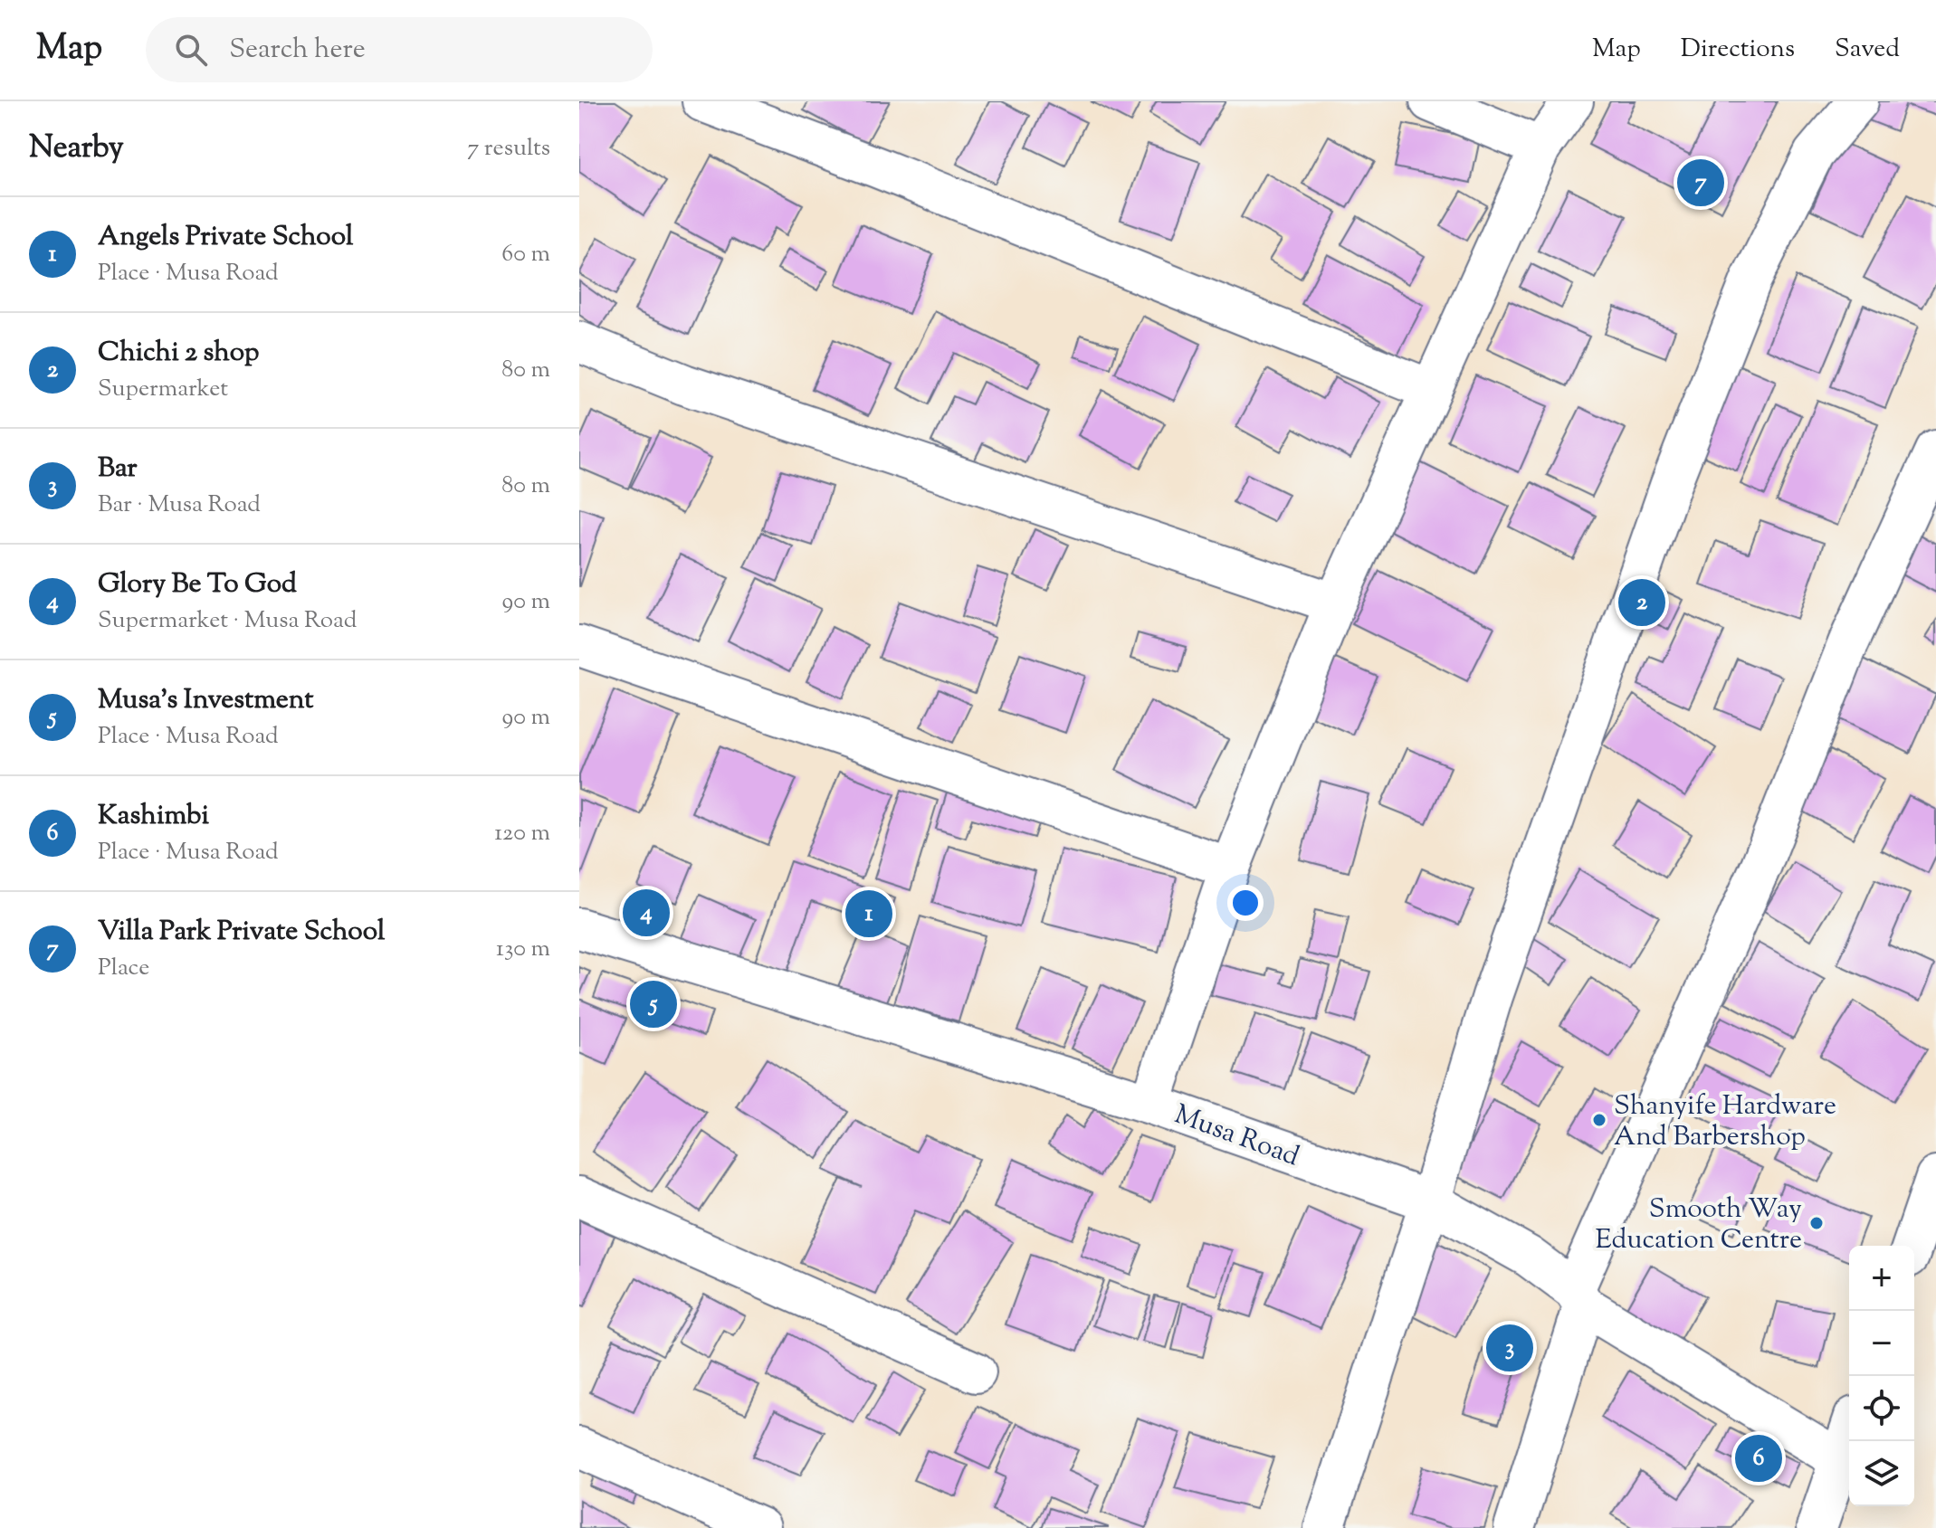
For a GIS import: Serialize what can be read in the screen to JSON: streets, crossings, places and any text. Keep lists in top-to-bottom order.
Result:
{
  "streets": {
    "street": ["Musa Road"]
  },
  "places": ["Shanyife Hardware And Barbershop", "Smooth Way Education Centre"],
  "page": {
    "header": "Map",
    "search": "Search here",
    "nav": ["Map", "Directions", "Saved"],
    "heading": ["Nearby", "7 results"],
    "pins": [
      "7",
      "2",
      "4",
      "1",
      "5",
      "3",
      "6"
    ],
    "list": [
      {
        "mark": "1",
        "name": "Angels Private School",
        "note": "Place · Musa Road",
        "value": "60 m"
      },
      {
        "mark": "2",
        "name": "Chichi 2 shop",
        "note": "Supermarket",
        "value": "80 m"
      },
      {
        "mark": "3",
        "name": "Bar",
        "note": "Bar · Musa Road",
        "value": "80 m"
      },
      {
        "mark": "4",
        "name": "Glory Be To God",
        "note": "Supermarket · Musa Road",
        "value": "90 m"
      },
      {
        "mark": "5",
        "name": "Musa's Investment",
        "note": "Place · Musa Road",
        "value": "90 m"
      },
      {
        "mark": "6",
        "name": "Kashimbi",
        "note": "Place · Musa Road",
        "value": "120 m"
      },
      {
        "mark": "7",
        "name": "Villa Park Private School",
        "note": "Place",
        "value": "130 m"
      }
    ],
    "map_buttons": ["+", "−"]
  }
}
